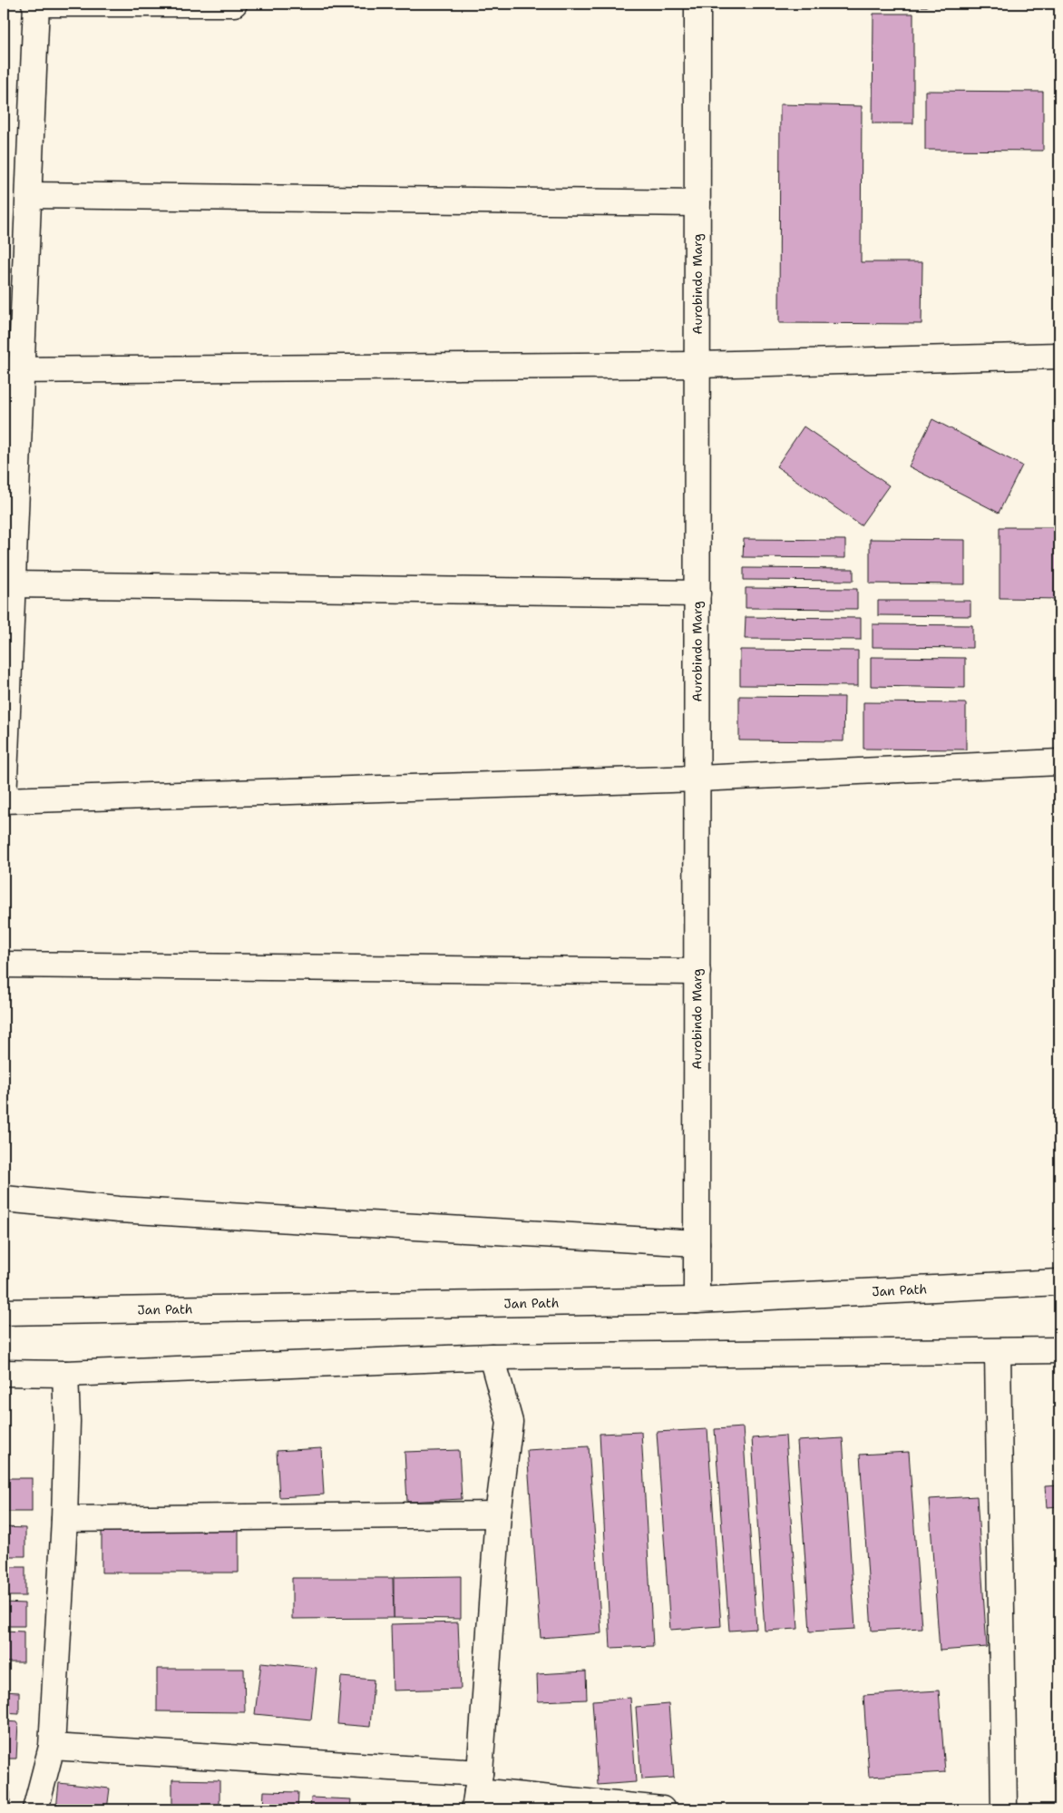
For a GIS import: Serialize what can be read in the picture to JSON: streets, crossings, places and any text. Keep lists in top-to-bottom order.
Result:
{
  "streets": {
    "street": ["Aurobindo Marg", "Jan Path"]
  },
  "crossings": [
    ["Aurobindo Marg", "Jan Path"]
  ]
}
